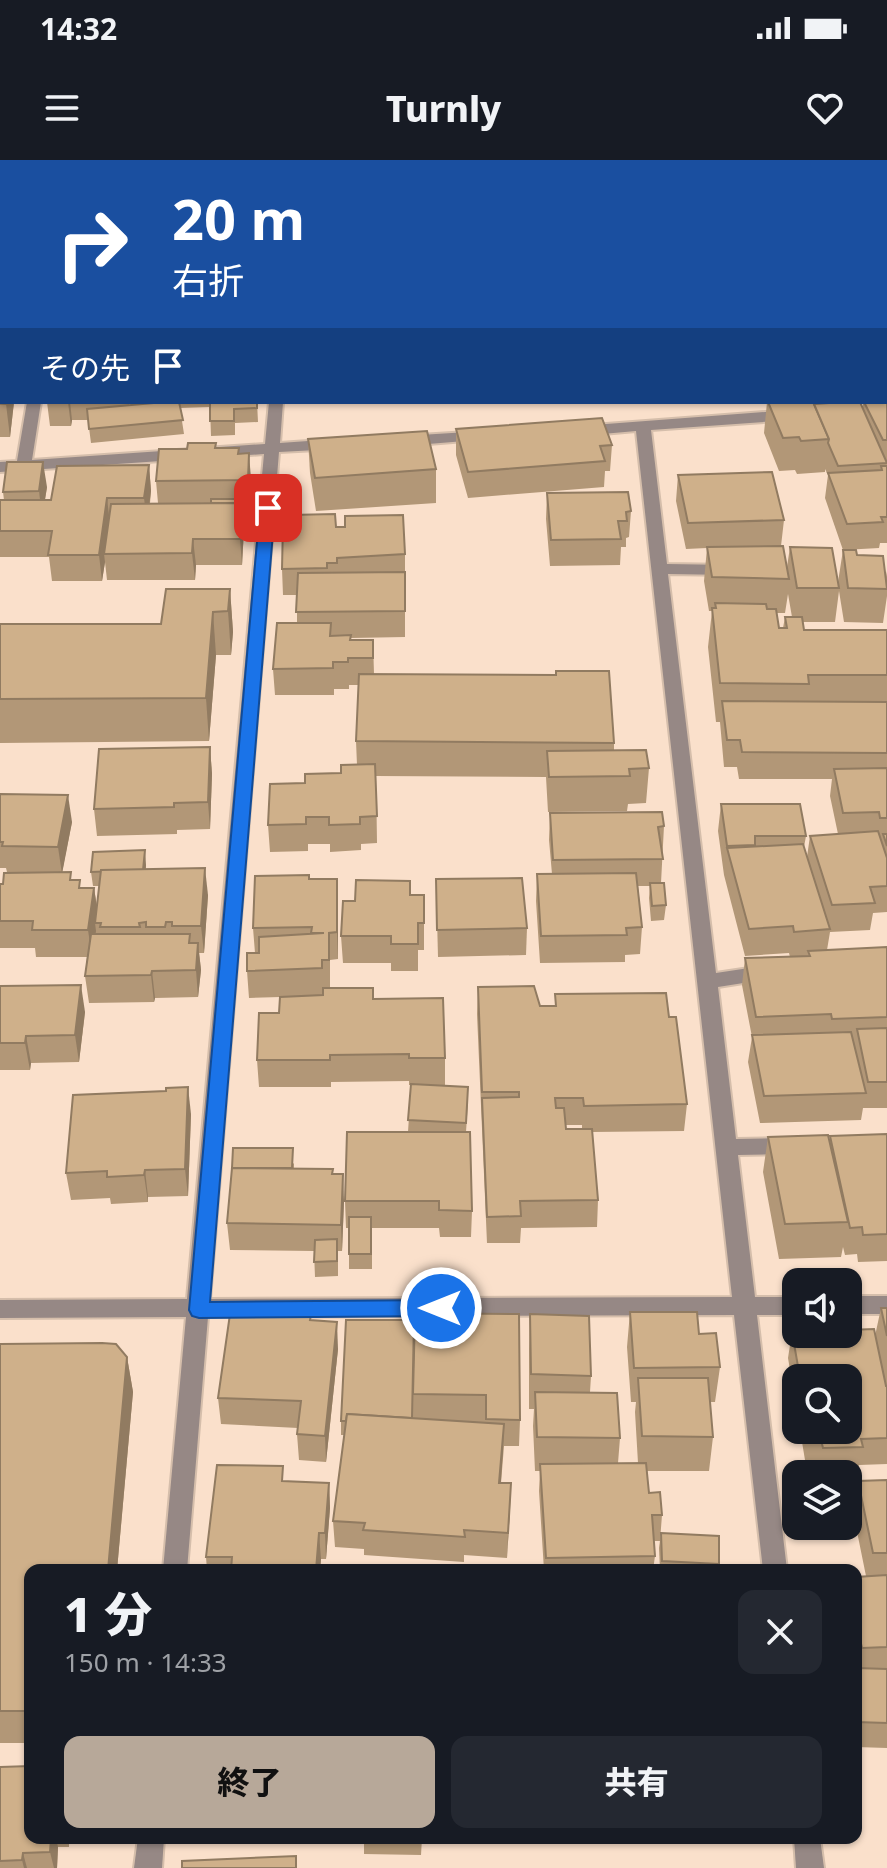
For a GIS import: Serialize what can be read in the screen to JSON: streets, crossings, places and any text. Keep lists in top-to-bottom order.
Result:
{
  "page": {
    "status": "14:32",
    "header": "Turnly",
    "turn": ["20 m", "右折"],
    "then": "その先",
    "heading": ["1 分", "150 m · 14:33"],
    "buttons": ["終了", "共有"]
  }
}
